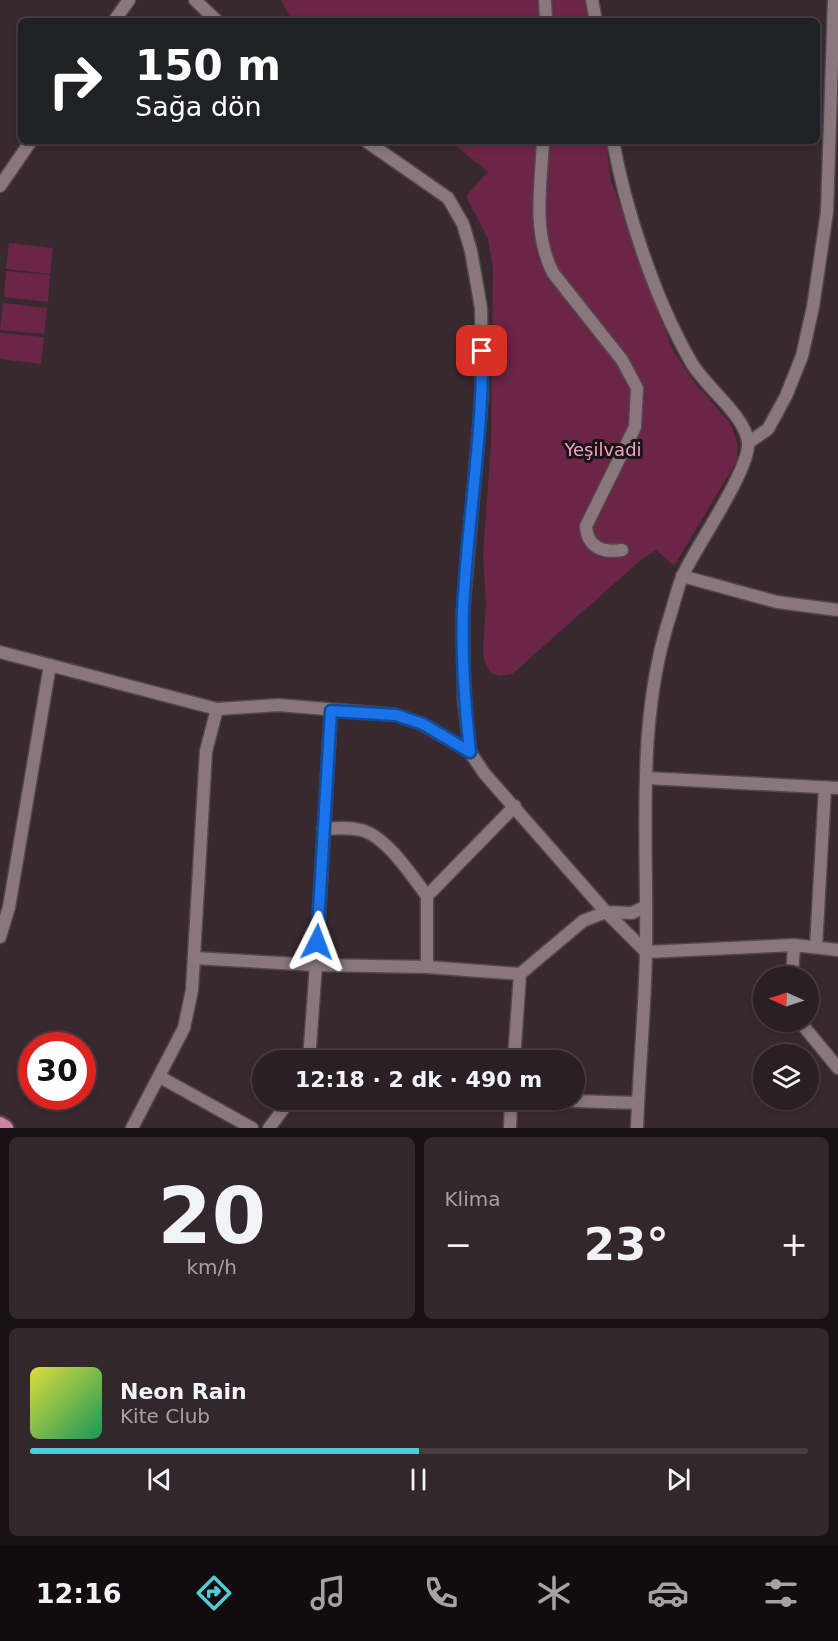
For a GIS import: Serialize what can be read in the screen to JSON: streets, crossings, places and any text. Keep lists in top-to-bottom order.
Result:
{
  "parks": ["Yeşilvadi"],
  "north": "left",
  "page": {
    "turn": ["150 m", "Sağa dön"],
    "limit": "30",
    "trip": "12:18 · 2 dk · 490 m",
    "tile": [
      ["20", "km/h"],
      "Klima"
    ],
    "heat": ["−", "23°", "+"],
    "song": ["Neon Rain", "Kite Club"],
    "tabs": "12:16"
  }
}
